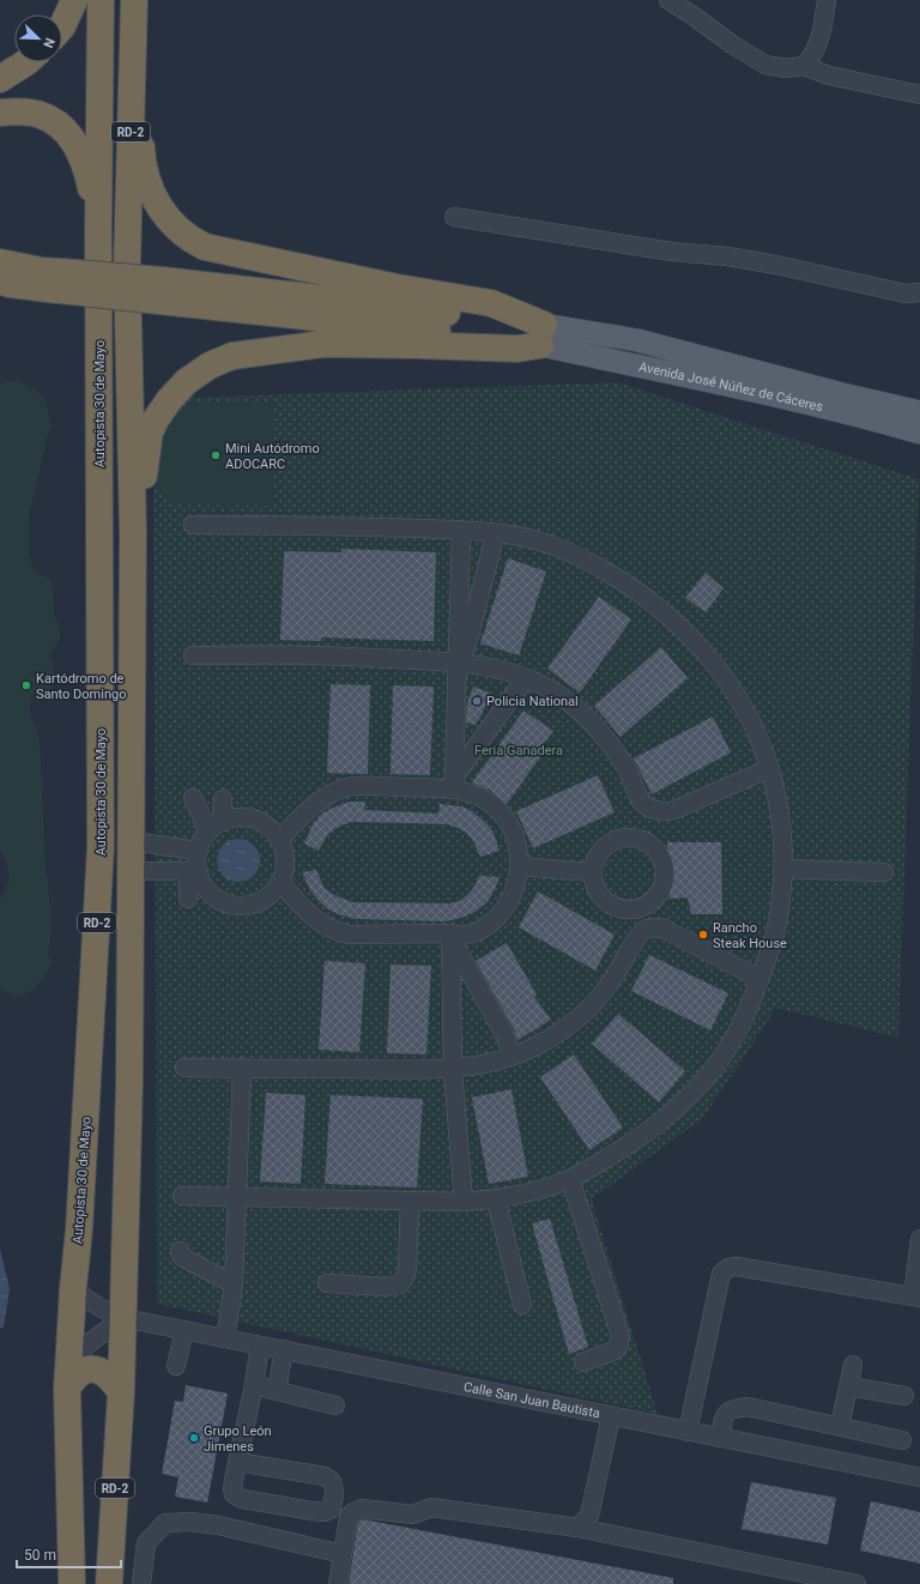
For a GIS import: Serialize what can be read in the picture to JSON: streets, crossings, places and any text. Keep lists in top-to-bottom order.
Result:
{
  "streets": {
    "highway": ["RD-2", "Autopista 30 de Mayo"],
    "main road": ["Avenida José Núñez de Cáceres"],
    "street": ["Calle San Juan Bautista"]
  },
  "crossings": [
    ["RD-2", "Calle San Juan Bautista"],
    ["Autopista 30 de Mayo", "Calle San Juan Bautista"]
  ],
  "parks": ["Feria Ganadera"],
  "places": [
    "Mini Autódromo ADOCARC",
    "Kartódromo de Santo Domingo",
    "Policia National",
    "Rancho Steak House",
    "Grupo León Jimenes"
  ],
  "scale_bar": "50 m",
  "north": "bottom right"
}
